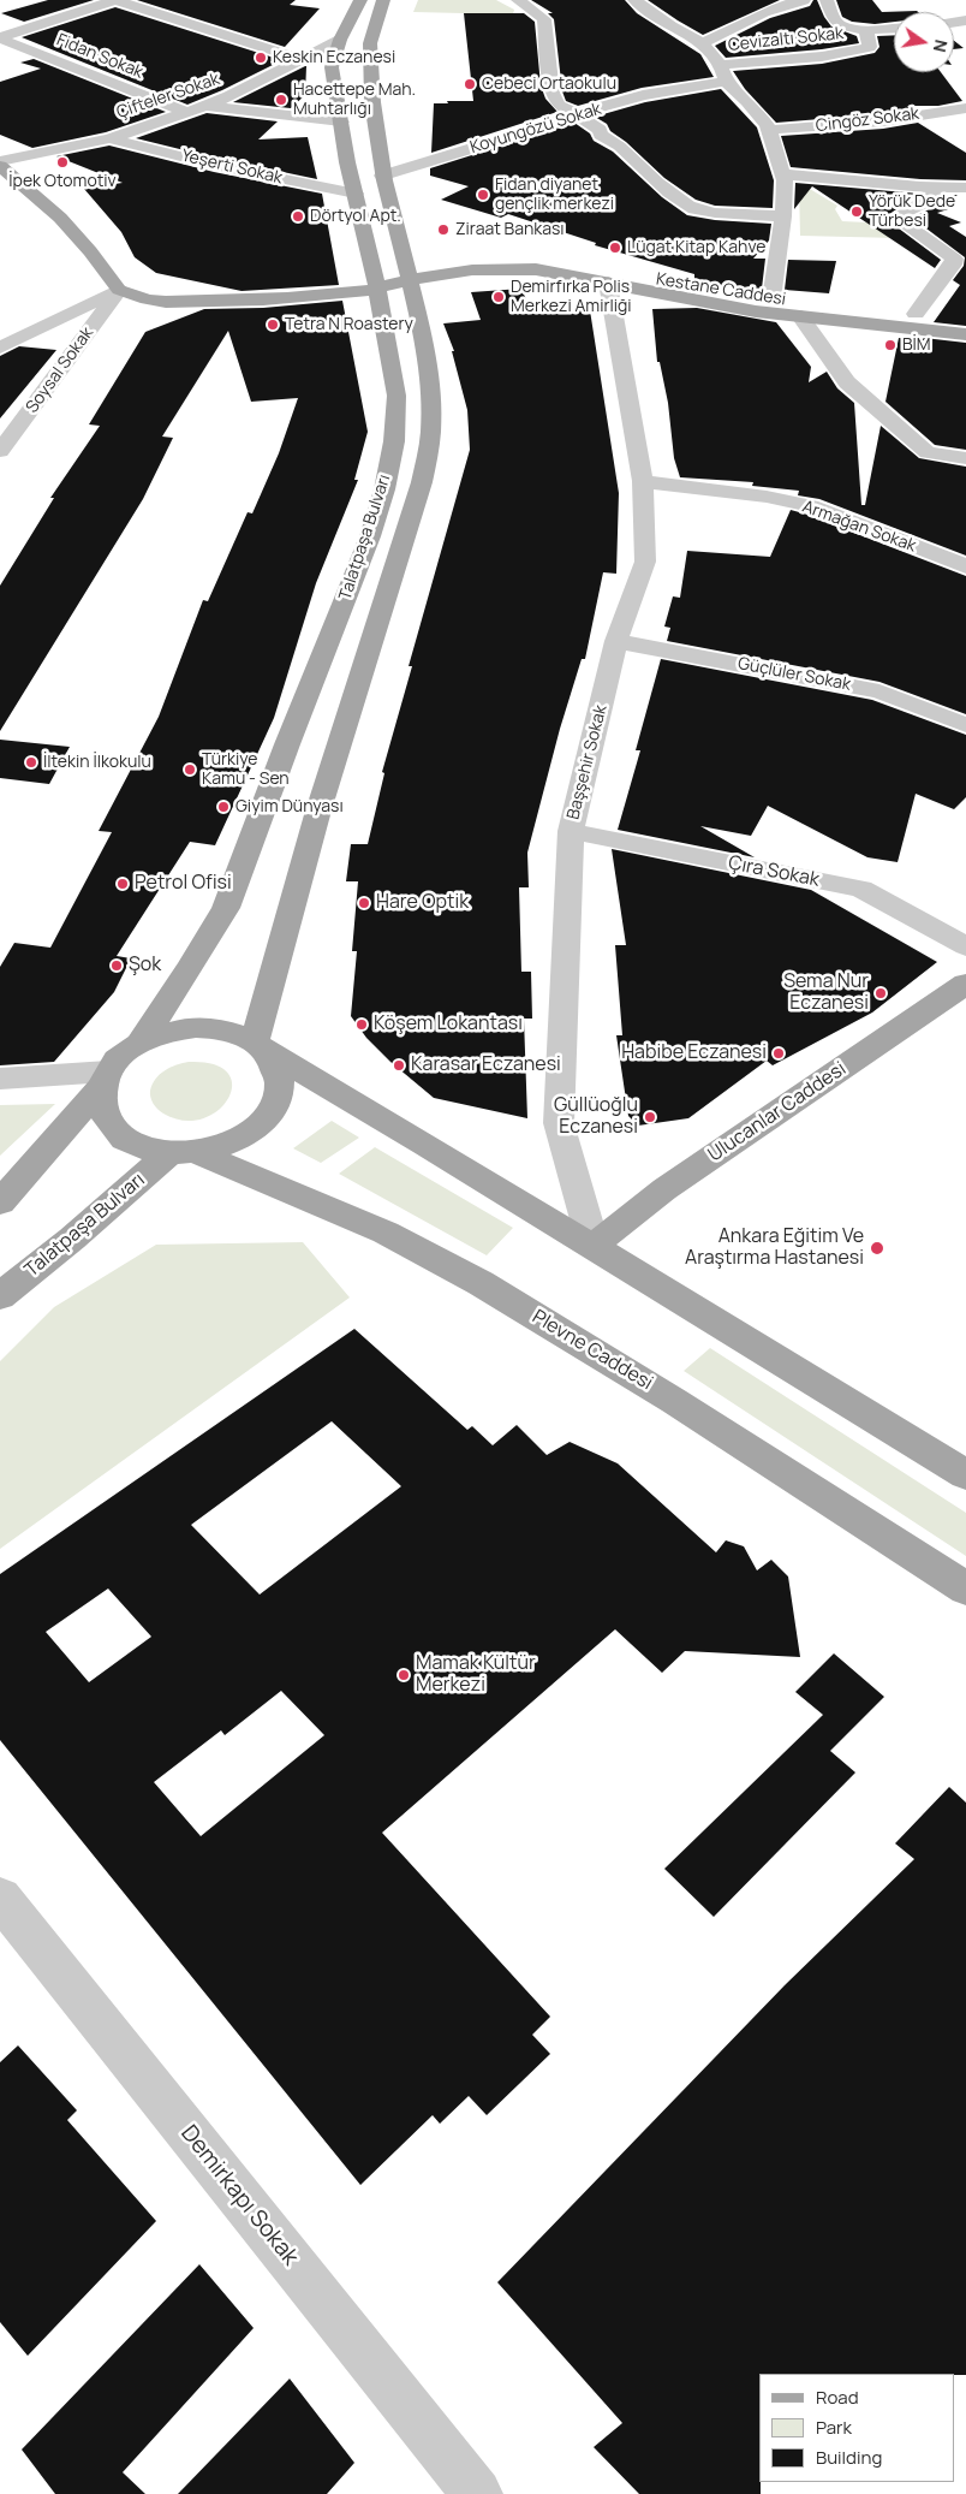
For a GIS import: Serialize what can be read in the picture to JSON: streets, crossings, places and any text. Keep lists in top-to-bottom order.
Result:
{
  "streets": {
    "main road": [
      "Kestane Caddesi",
      "Talatpaşa Bulvarı",
      "Ulucanlar Caddesi",
      "Plevne Caddesi"
    ],
    "street": [
      "Cevizaltı Sokak",
      "Fidan Sokak",
      "Çifteler Sokak",
      "Cingöz Sokak",
      "Koyungözü Sokak",
      "Yeşerti Sokak",
      "Soysal Sokak",
      "Armağan Sokak",
      "Güçlüler Sokak",
      "Başşehir Sokak",
      "Çıra Sokak",
      "Demirkapı Sokak"
    ]
  },
  "crossings": [
    ["Fidan Sokak", "Çifteler Sokak"],
    ["Çifteler Sokak", "Yeşerti Sokak"],
    ["Çifteler Sokak", "Talatpaşa Bulvarı"],
    ["Koyungözü Sokak", "Talatpaşa Bulvarı"],
    ["Yeşerti Sokak", "Talatpaşa Bulvarı"],
    ["Kestane Caddesi", "Talatpaşa Bulvarı"],
    ["Kestane Caddesi", "Başşehir Sokak"],
    ["Armağan Sokak", "Başşehir Sokak"],
    ["Talatpaşa Bulvarı", "Plevne Caddesi"],
    ["Güçlüler Sokak", "Başşehir Sokak"],
    ["Başşehir Sokak", "Çıra Sokak"],
    ["Başşehir Sokak", "Ulucanlar Caddesi"]
  ],
  "places": [
    "Keskin Eczanesi",
    "Cebeci Ortaokulu",
    "Hacettepe Mah. Muhtarlığı",
    "İpek Otomotiv",
    "Fidan diyanet gençlik merkezi",
    "Yörük Dede Türbesi",
    "Dörtyol Apt.",
    "Ziraat Bankası",
    "Lügat Kitap Kahve",
    "Demirfırka Polis Merkezi Amirliği",
    "Tetra N Roastery",
    "BİM",
    "İltekin İlkokulu",
    "Türkiye Kamu - Sen",
    "Giyim Dünyası",
    "Petrol Ofisi",
    "Hare Optik",
    "Şok",
    "Sema Nur Eczanesi",
    "Köşem Lokantası",
    "Habibe Eczanesi",
    "Karasar Eczanesi",
    "Güllüoğlu Eczanesi",
    "Ankara Eğitim Ve Araştırma Hastanesi",
    "Mamak Kültür Merkezi"
  ],
  "legend": ["Road", "Park", "Building"],
  "north": "right"
}
